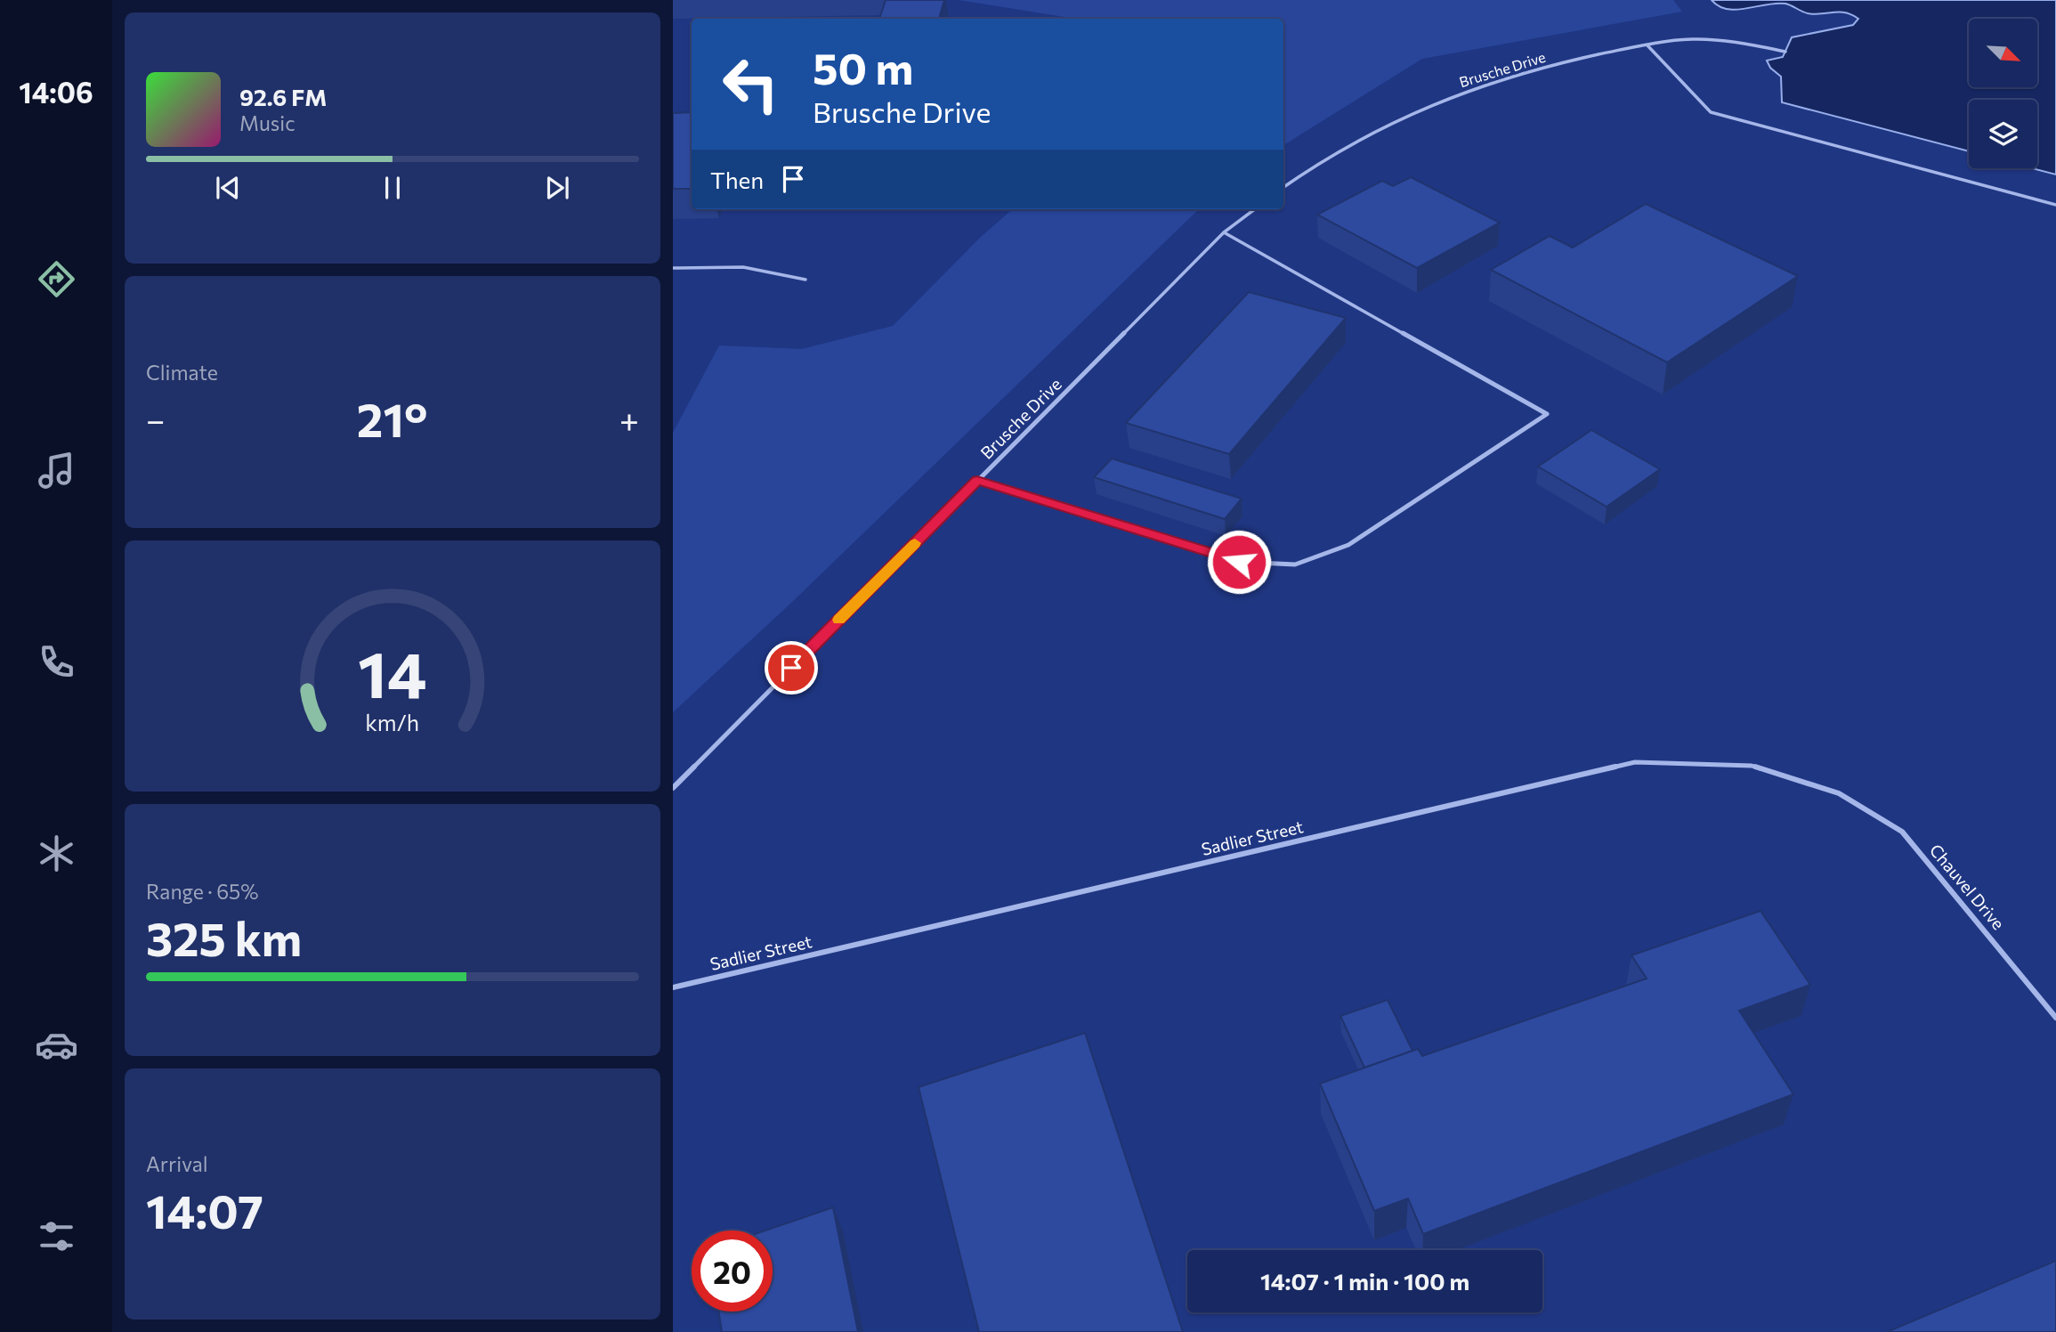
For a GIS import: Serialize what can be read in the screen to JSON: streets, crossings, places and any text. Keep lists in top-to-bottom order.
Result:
{
  "streets": {
    "lane": ["Brusche Drive", "Sadlier Street", "Chauvel Drive"]
  },
  "crossings": [
    ["Sadlier Street", "Chauvel Drive"]
  ],
  "north": "bottom right",
  "page": {
    "tabs": "14:06",
    "turn": ["50 m", "Brusche Drive"],
    "song": ["92.6 FM", "Music"],
    "then": "Then",
    "tile": [
      "Climate",
      ["Range · 65%", "325 km"],
      ["Arrival", "14:07"]
    ],
    "heat": ["−", "21°", "+"],
    "limit": "20",
    "trip": "14:07 · 1 min · 100 m",
    "gauge": ["14", "km/h"]
  }
}
